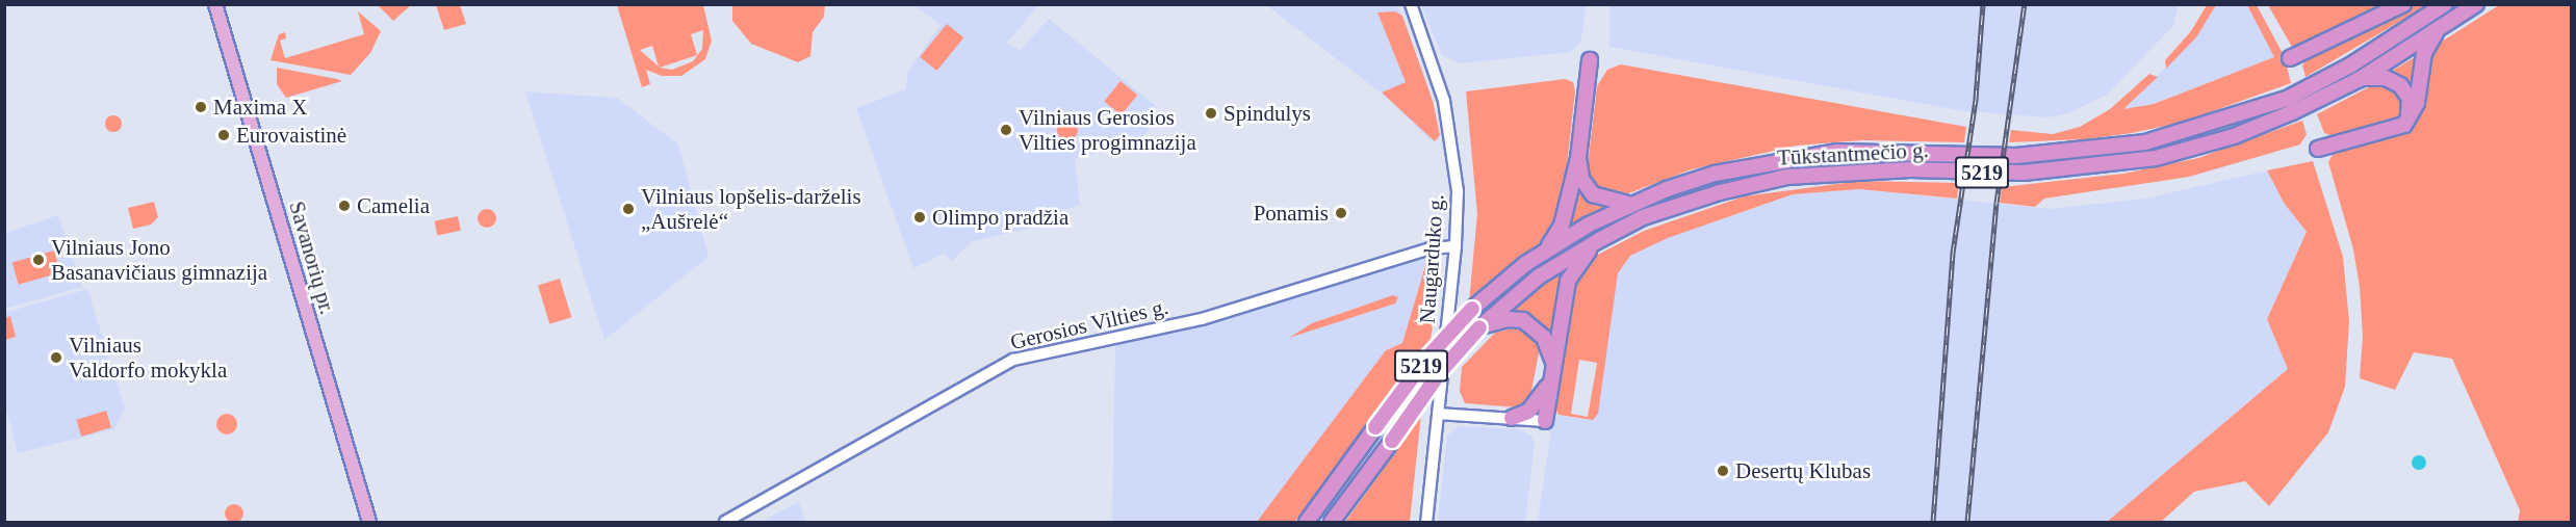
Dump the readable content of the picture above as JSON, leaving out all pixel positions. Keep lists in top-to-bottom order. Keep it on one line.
{"streets":{"highway":["Tūkstantmečio g.","5219"],"main road":["Savanorių pr.","Naugarduko g.","Gerosios Vilties g."]},"crossings":[["Naugarduko g.","Gerosios Vilties g."]],"places":["Maxima X","Spindulys","Vilniaus Gerosios Vilties progimnazija","Eurovaistinė","Camelia","Vilniaus lopšelis-darželis „Aušrelė“","Ponamis","Olimpo pradžia","Vilniaus Jono Basanavičiaus gimnazija","Vilniaus Valdorfo mokykla","Desertų Klubas"]}
